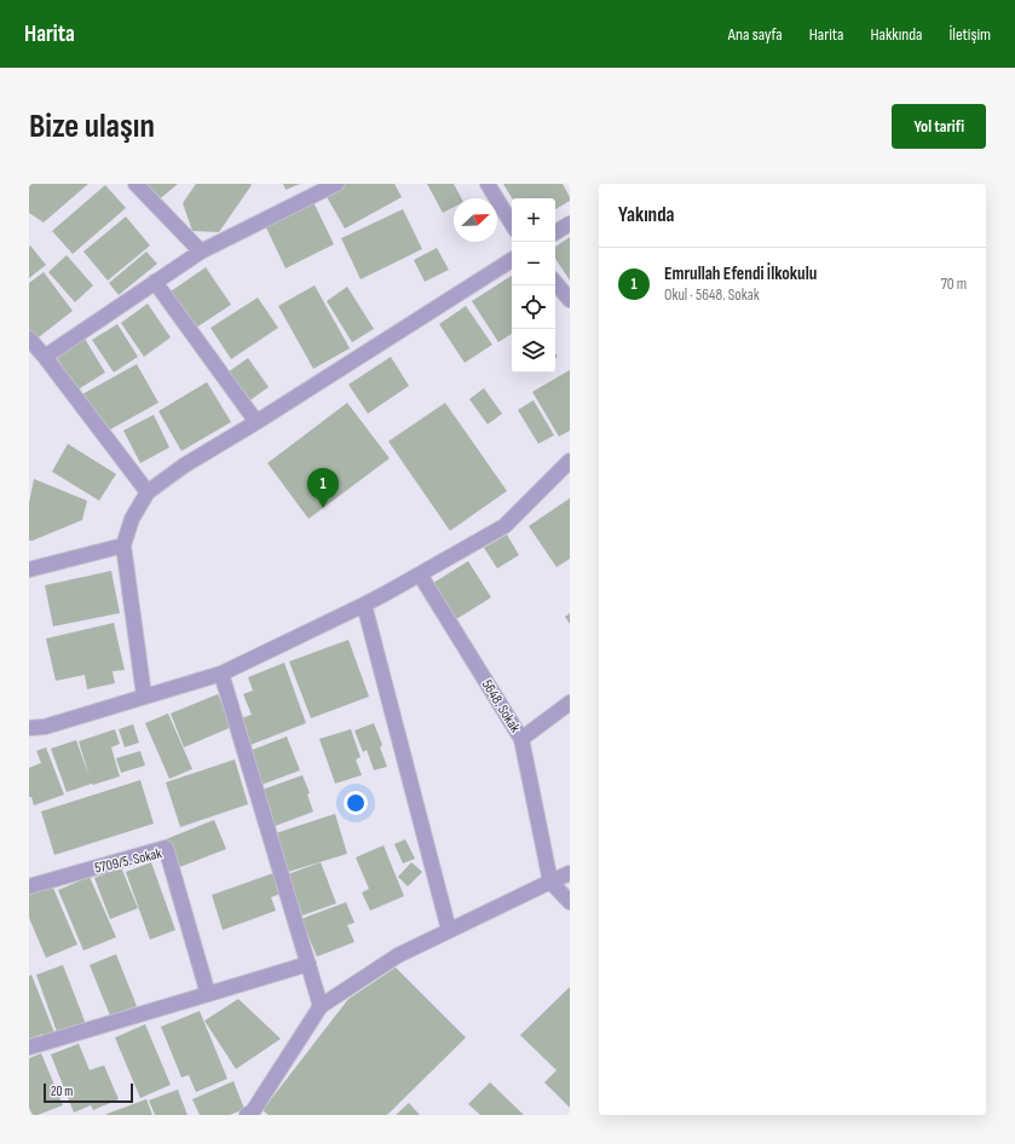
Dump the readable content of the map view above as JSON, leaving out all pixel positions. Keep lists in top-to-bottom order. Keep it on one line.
{"streets":{"street":["5648. Sokak","5709/5. Sokak"]},"scale_bar":"20 m","north":"top right","page":{"header":"Harita","nav":["Ana sayfa","Harita","Hakkında","İletişim"],"buttons":"Yol tarifi","title":"Bize ulaşın","heading":"Yakında","map_buttons":["+","−"],"list":[{"mark":"1","name":"Emrullah Efendi İlkokulu","note":"Okul · 5648. Sokak","value":"70 m"}],"pins":"1","scale":"20 m"}}
